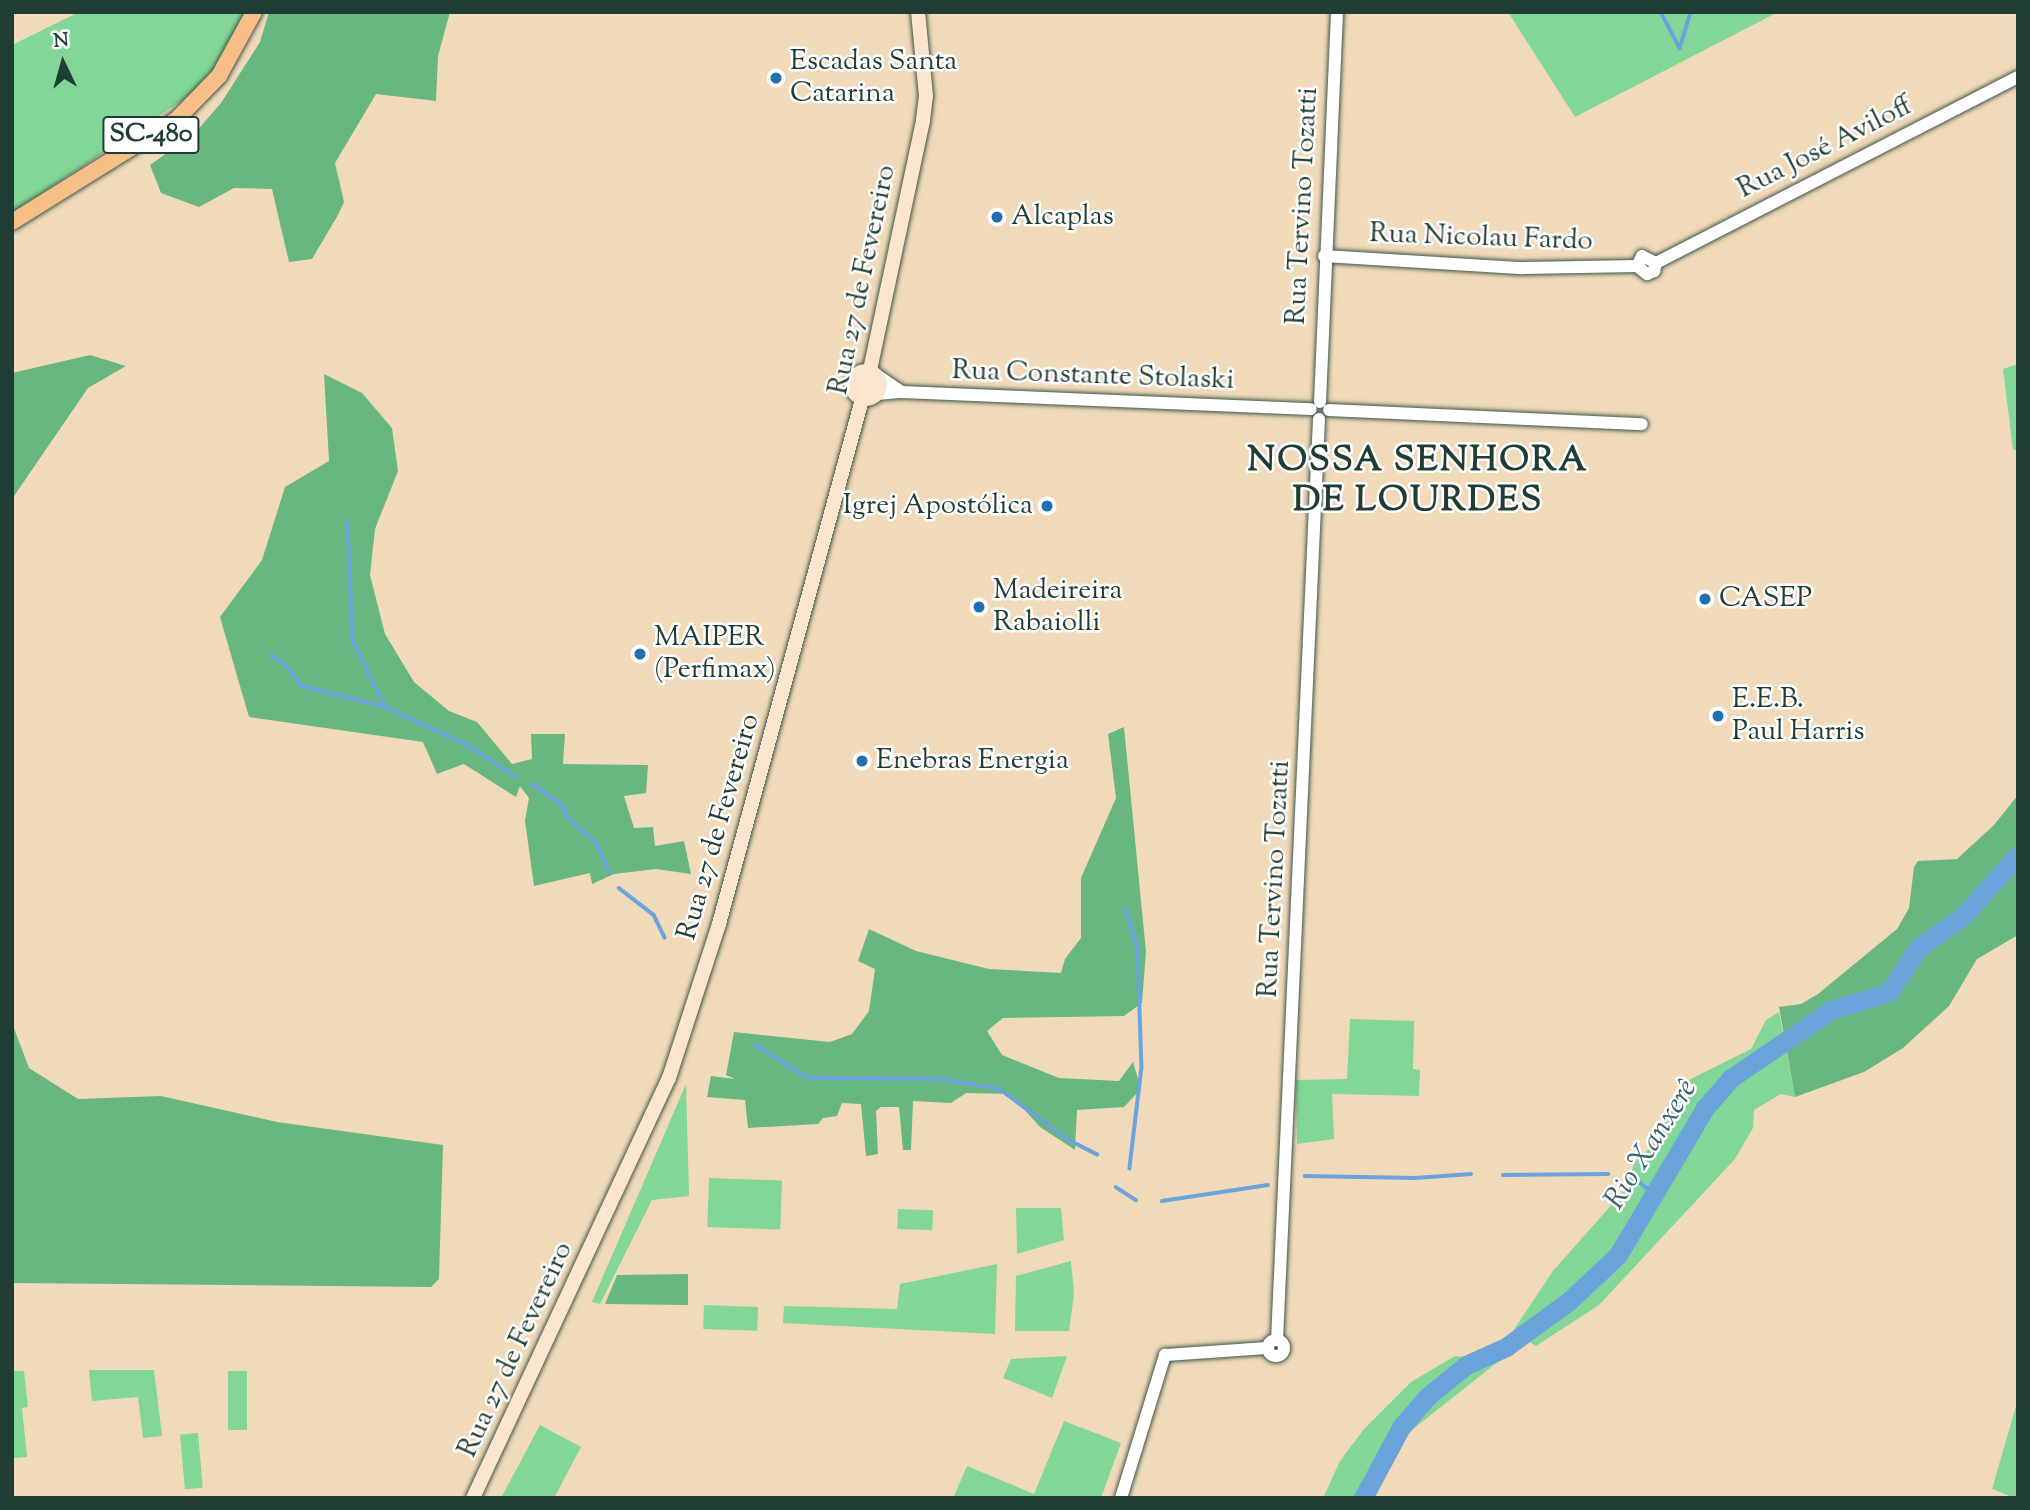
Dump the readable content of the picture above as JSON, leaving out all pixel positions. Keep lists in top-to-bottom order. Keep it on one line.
{"streets":{"main road":["SC-480","Rua 27 de Fevereiro"],"street":["Rua José Aviloff","Rua Tervino Tozatti","Rua Nicolau Fardo","Rua Constante Stolaski"]},"crossings":[["Rua José Aviloff","Rua Nicolau Fardo"],["Rua Tervino Tozatti","Rua Nicolau Fardo"],["Rua Tervino Tozatti","Rua Constante Stolaski"],["Rua 27 de Fevereiro","Rua Constante Stolaski"]],"districts":["NOSSA SENHORA DE LOURDES"],"water":["Rio Xanxerê"],"places":["Escadas Santa Catarina","Alcaplas","Igrej Apostólica","CASEP","Madeireira Rabaiolli","MAIPER (Perfimax)","E.E.B. Paul Harris","Enebras Energia"],"north":"top"}
